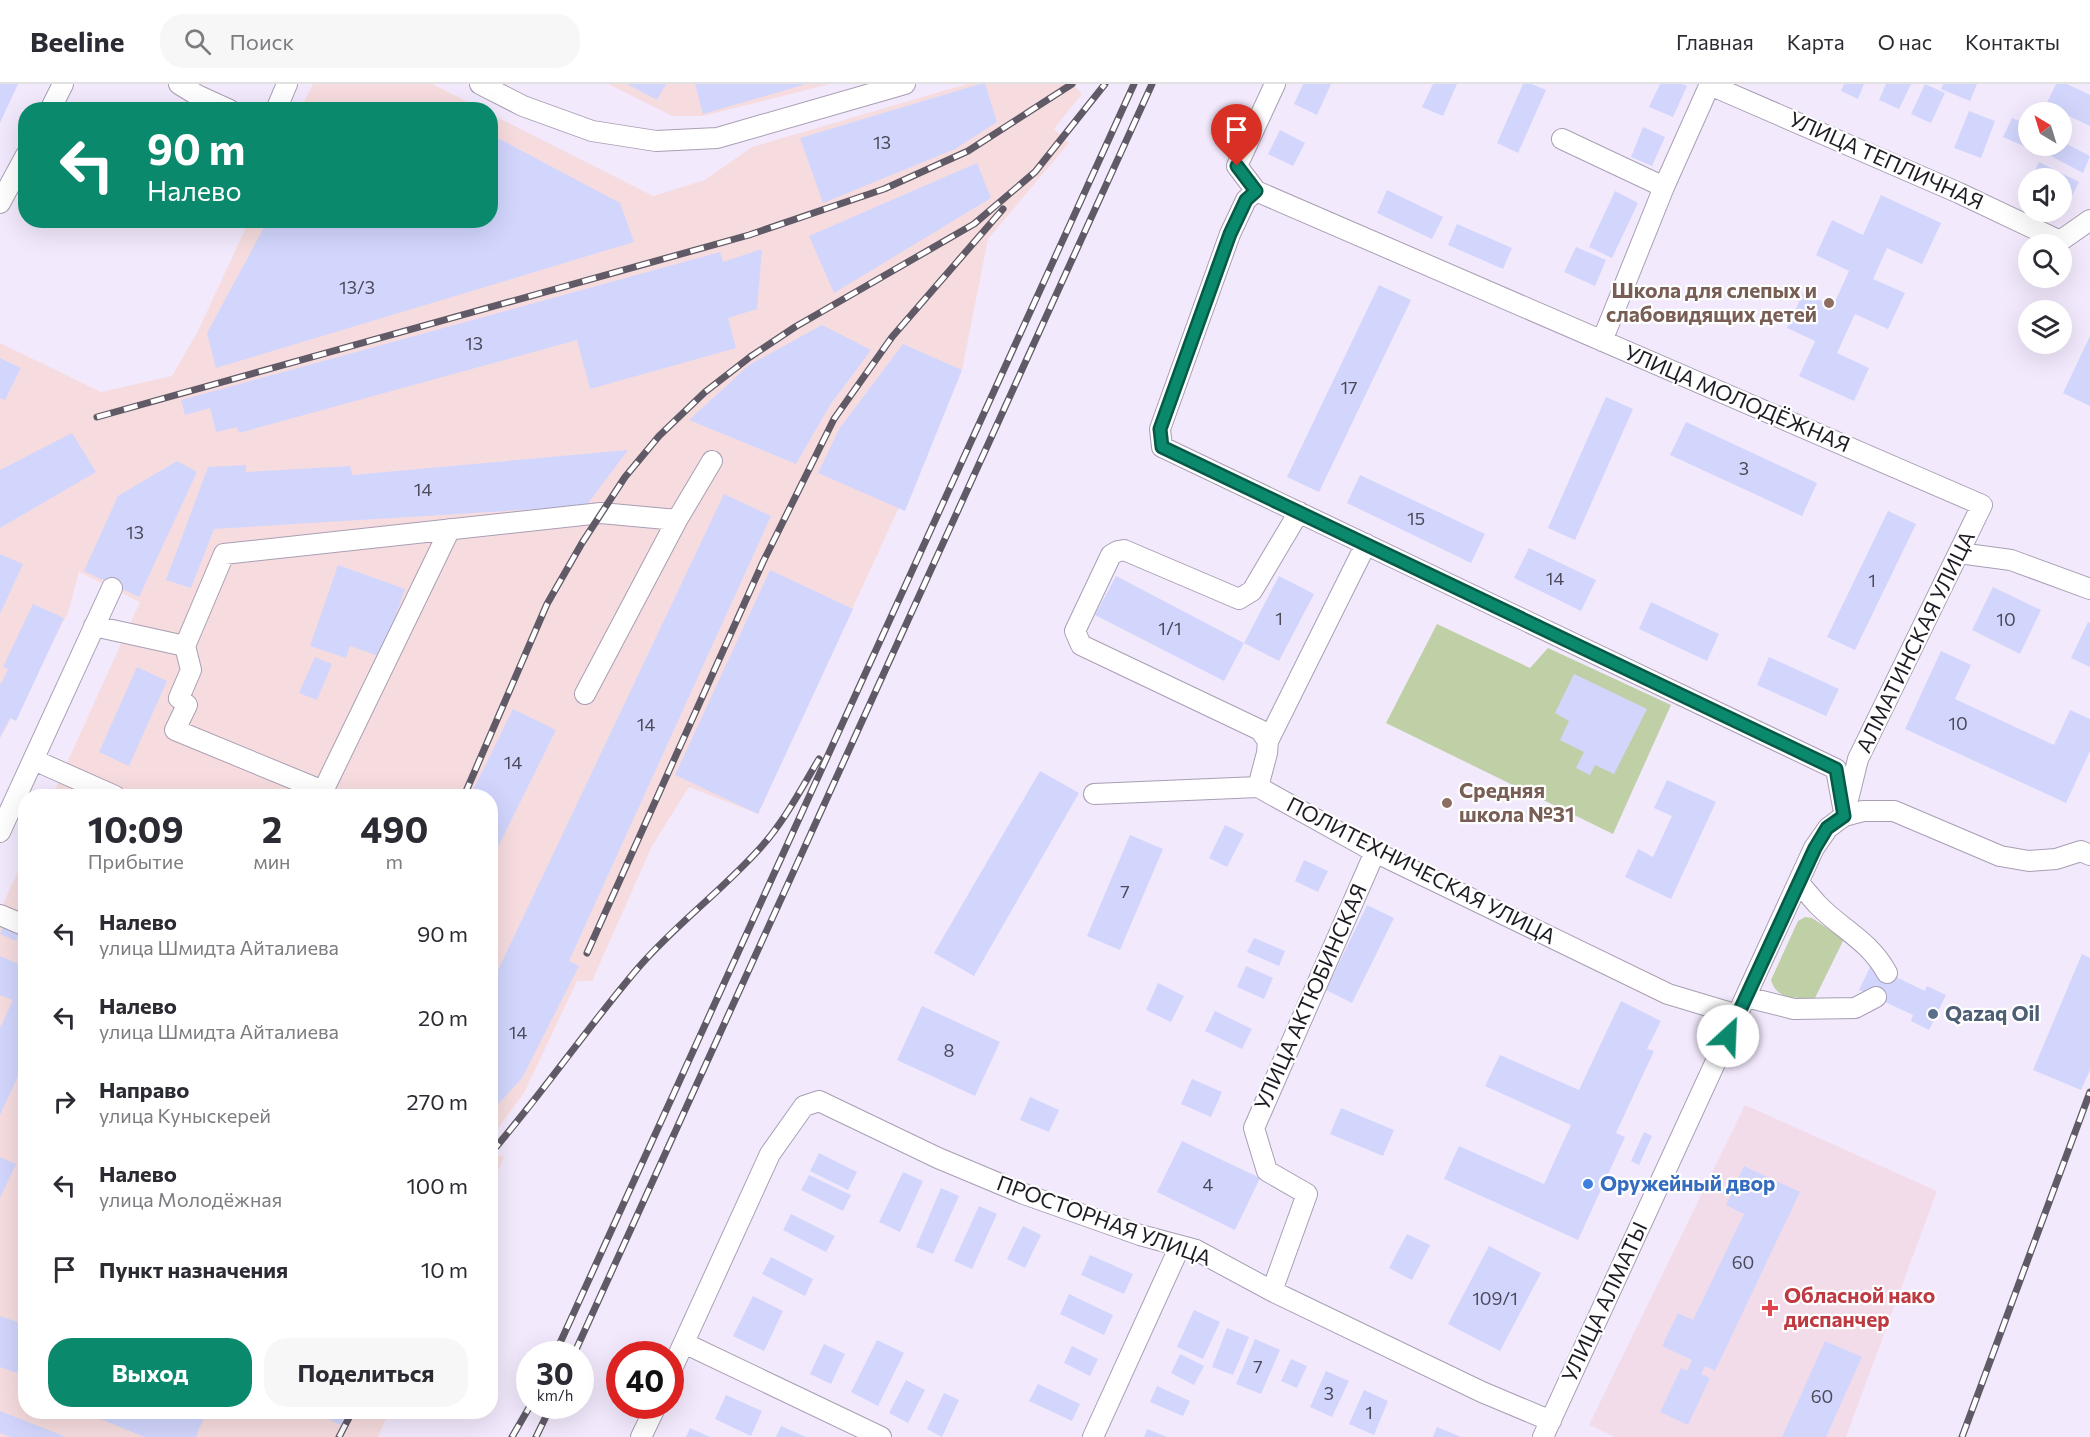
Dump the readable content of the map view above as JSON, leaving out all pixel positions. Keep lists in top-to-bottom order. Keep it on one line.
{"streets":{"street":["УЛИЦА ТЕПЛИЧНАЯ","УЛИЦА МОЛОДЁЖНАЯ","АЛМАТИНСКАЯ УЛИЦА","ПОЛИТЕХНИЧЕСКАЯ УЛИЦА","УЛИЦА АКТЮБИНСКАЯ","ПРОСТОРНАЯ УЛИЦА","УЛИЦА АЛМАТЫ"]},"crossings":[["УЛИЦА МОЛОДЁЖНАЯ","АЛМАТИНСКАЯ УЛИЦА"],["АЛМАТИНСКАЯ УЛИЦА","УЛИЦА АЛМАТЫ"],["ПОЛИТЕХНИЧЕСКАЯ УЛИЦА","УЛИЦА АКТЮБИНСКАЯ"],["ПОЛИТЕХНИЧЕСКАЯ УЛИЦА","УЛИЦА АЛМАТЫ"],["УЛИЦА АКТЮБИНСКАЯ","ПРОСТОРНАЯ УЛИЦА"],["ПРОСТОРНАЯ УЛИЦА","УЛИЦА АЛМАТЫ"]],"places":{"other":["Школа для слепых и слабовидящих детей","Средняя школа №31","Qazaq Oil","Оружейный двор"],"health":["Обласной нако диспанчер"]},"house_numbers":["13","13/3","13","17","3","14","15","13","14","1","1","10","1/1","10","14","14","7","14","8","4","60","109/1","7","3","60","1"],"north":"top left","page":{"header":"Beeline","search":"Поиск","nav":["Главная","Карта","О нас","Контакты"],"turn":["90 m","Налево"],"eta":["10:09","Прибытие","2","мин","490","m"],"list":[{"name":"Налево","note":"улица Шмидта Айталиева","value":"90 m"},{"name":"Налево","note":"улица Шмидта Айталиева","value":"20 m"},{"name":"Направо","note":"улица Куныскерей","value":"270 m"},{"name":"Налево","note":"улица Молодёжная","value":"100 m"},{"name":"Пункт назначения","value":"10 m"}],"buttons":["Выход","Поделиться"],"speed":"30 km/h","limit":"40"}}
